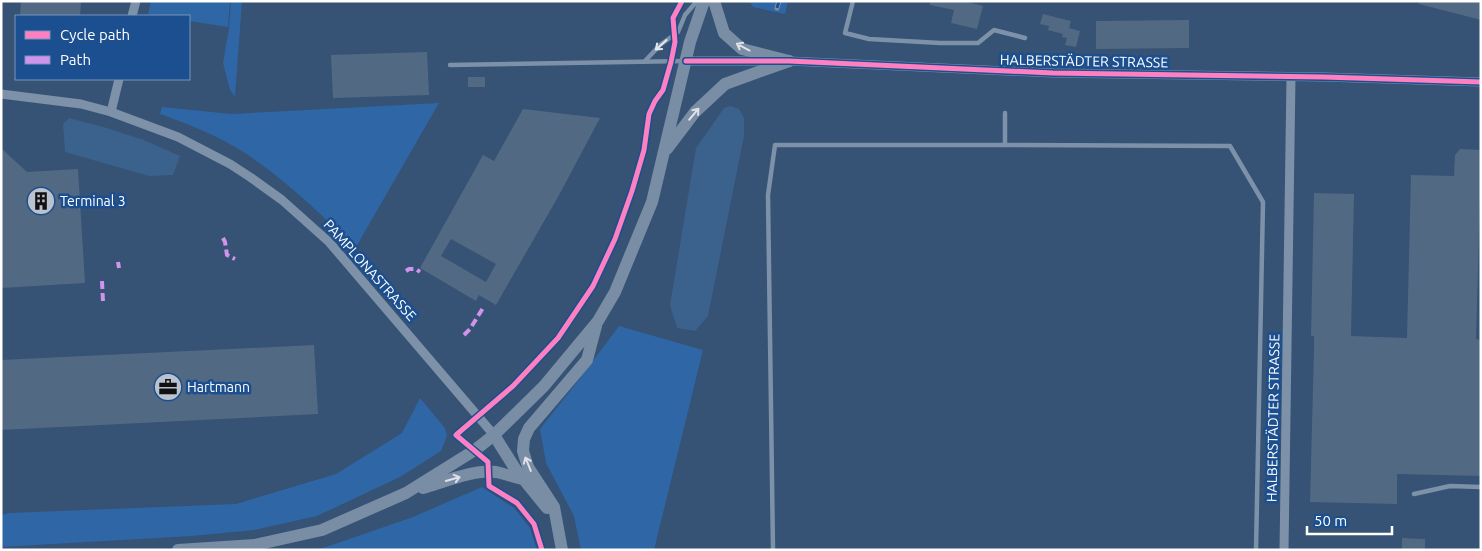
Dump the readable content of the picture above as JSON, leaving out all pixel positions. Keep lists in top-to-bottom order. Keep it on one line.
{"streets":{"street":["HALBERSTÄDTER STRASSE","PAMPLONASTRASSE"]},"places":{"building":["Terminal 3"],"office":["Hartmann"]},"legend":["Cycle path","Path"],"scale_bar":"50 m"}
